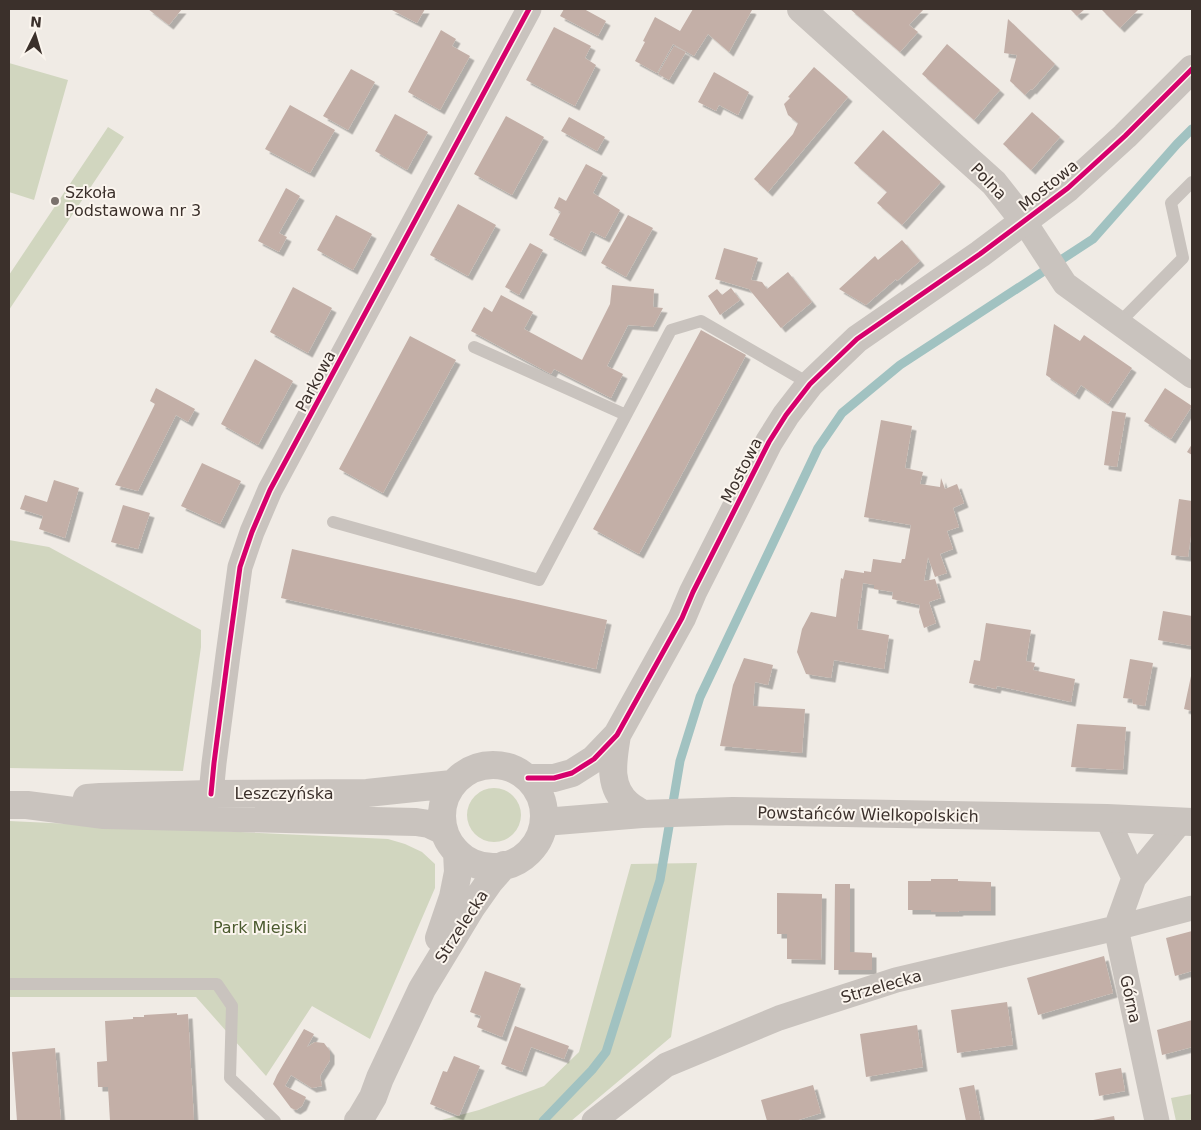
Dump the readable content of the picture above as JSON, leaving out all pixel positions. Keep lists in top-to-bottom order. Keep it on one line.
{"streets":{"street":["Polna","Mostowa","Parkowa","Leszczyńska","Powstańców Wielkopolskich","Strzelecka","Górna"]},"crossings":[["Polna","Mostowa"],["Mostowa","Leszczyńska"],["Mostowa","Powstańców Wielkopolskich"],["Mostowa","Strzelecka"],["Parkowa","Leszczyńska"],["Leszczyńska","Powstańców Wielkopolskich"],["Leszczyńska","Strzelecka"],["Powstańców Wielkopolskich","Strzelecka"],["Strzelecka","Górna"]],"parks":["Park Miejski"],"places":["Szkoła Podstawowa nr 3"],"north":"top"}
